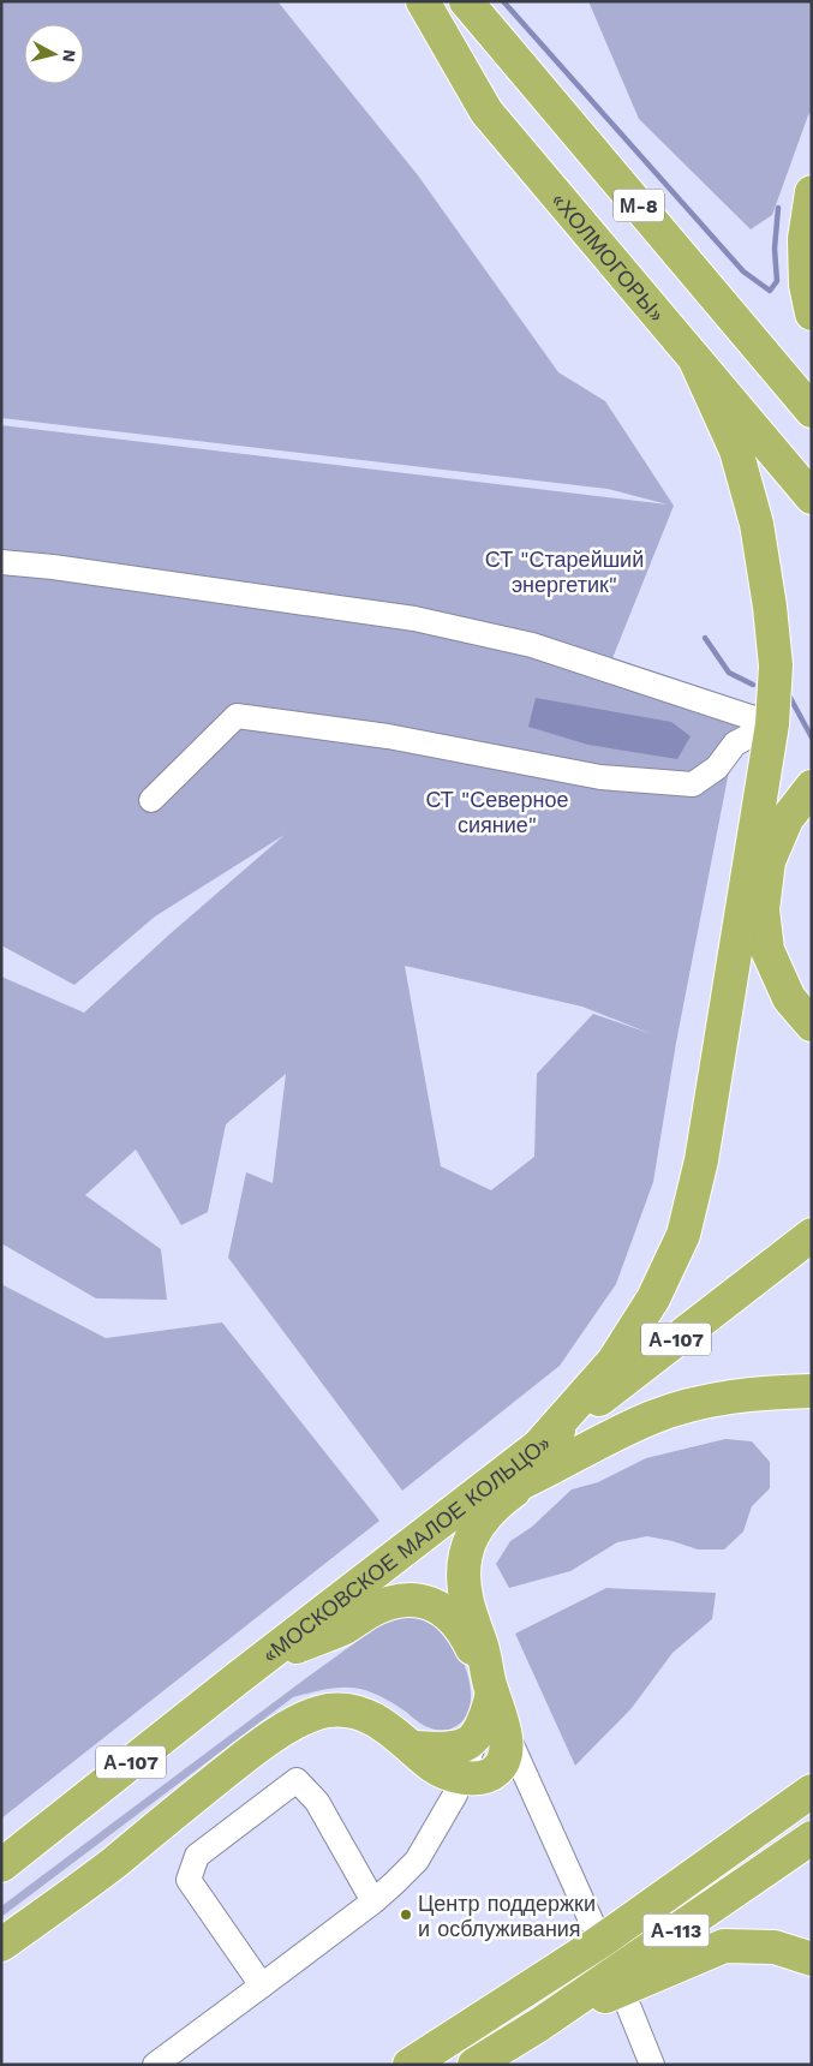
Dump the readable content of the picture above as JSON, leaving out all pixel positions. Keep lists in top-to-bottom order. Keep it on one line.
{"streets":{"highway":["М-8","«ХОЛМОГОРЫ»","А-107","«МОСКОВСКОЕ МАЛОЕ КОЛЬЦО»","А-113"]},"parks":["СТ \"Старейший энергетик\"","СТ \"Северное сияние\""],"places":["Центр поддержки и осблуживания"],"north":"right"}
